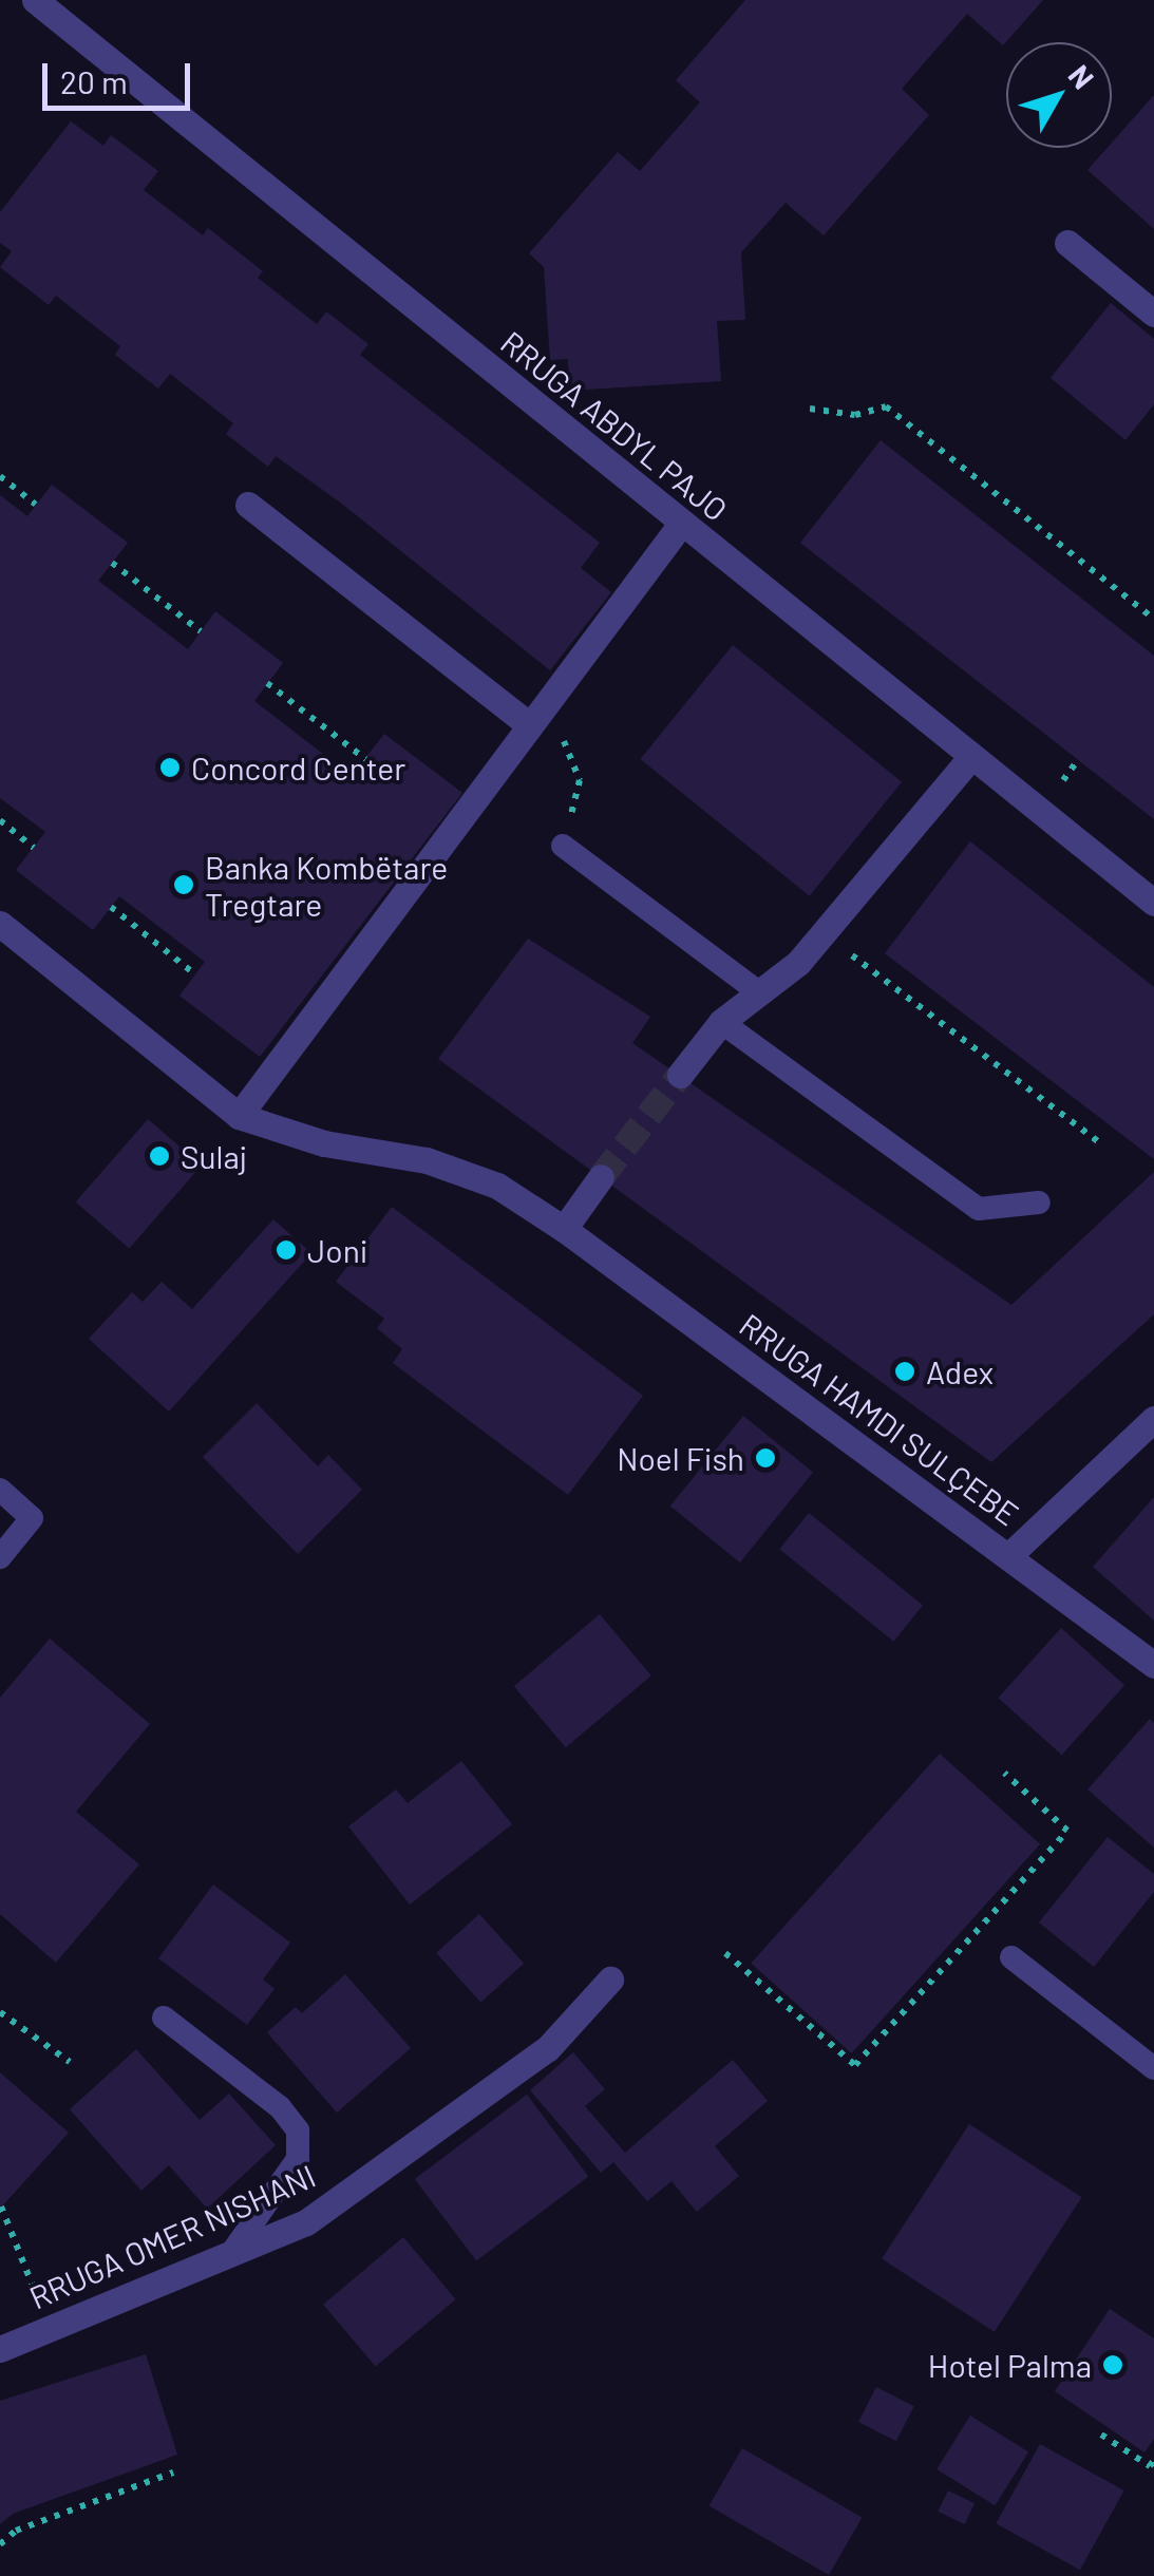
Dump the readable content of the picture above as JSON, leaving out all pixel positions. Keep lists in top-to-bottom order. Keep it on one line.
{"streets":{"street":["RRUGA ABDYL PAJO","RRUGA HAMDI SULÇEBE","RRUGA OMER NISHANI"]},"places":["Concord Center","Banka Kombëtare Tregtare","Sulaj","Joni","Adex","Noel Fish","Hotel Palma"],"scale_bar":"20 m","north":"top right"}
